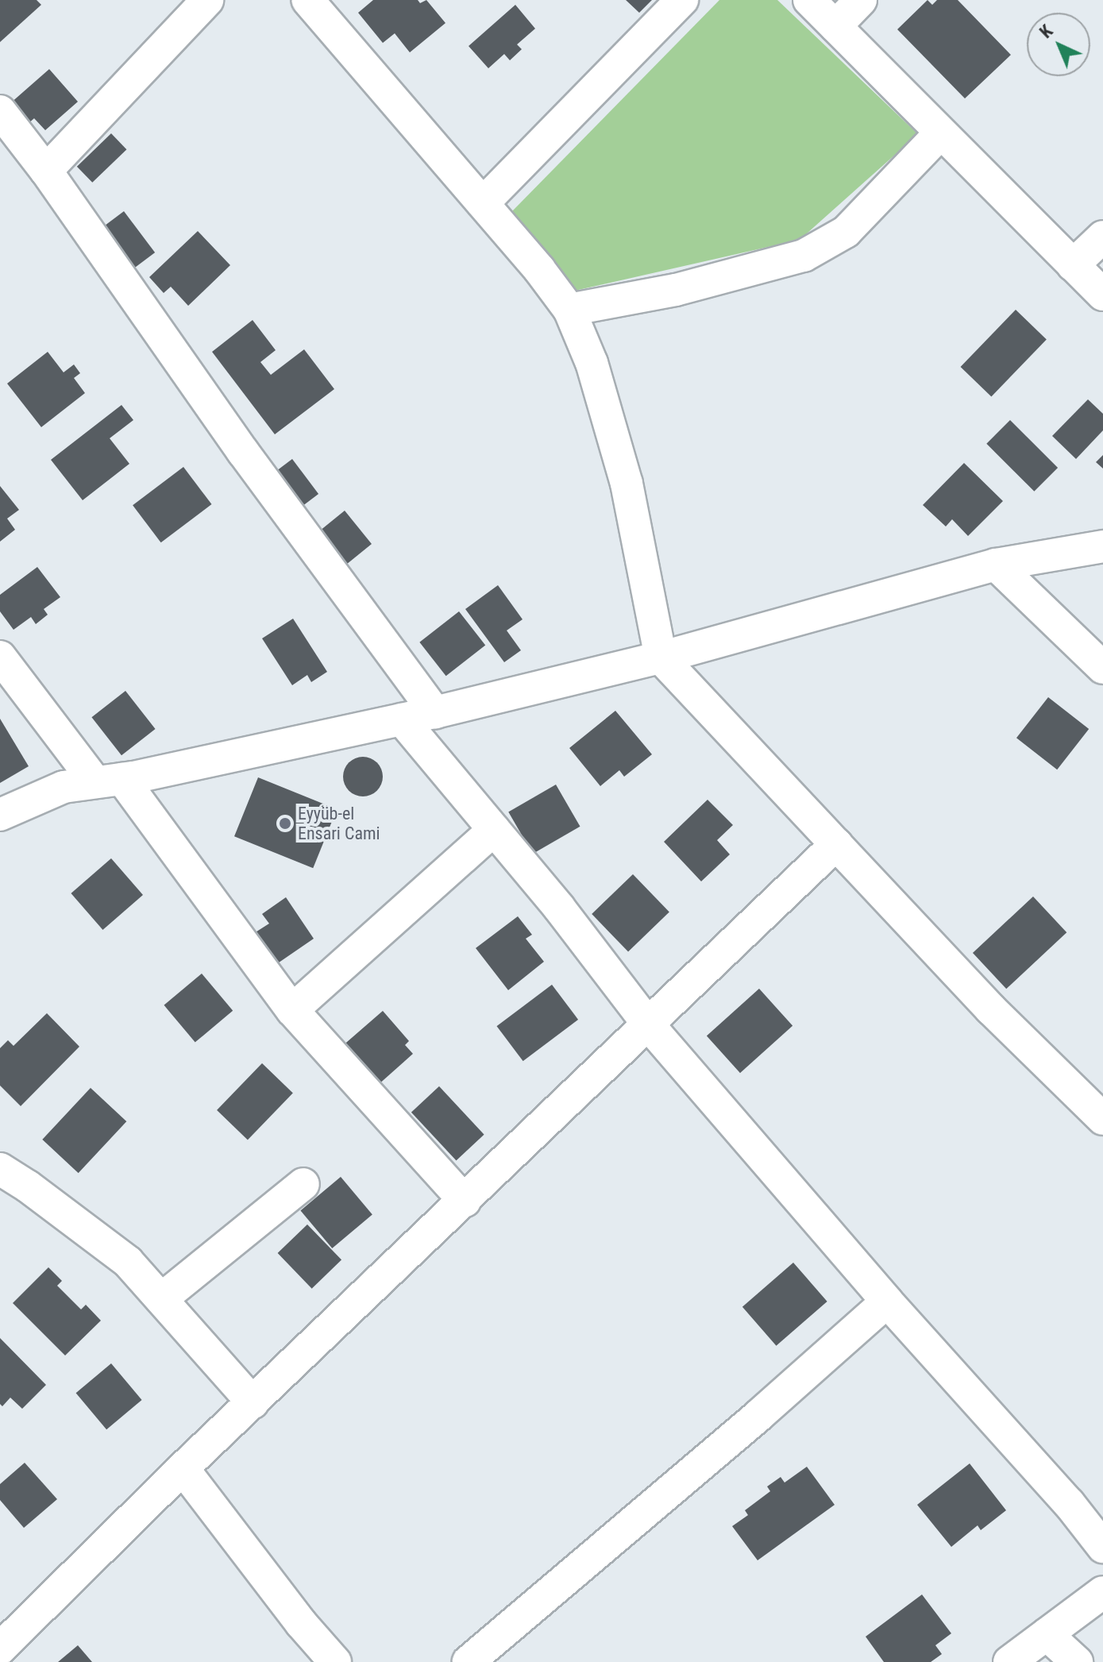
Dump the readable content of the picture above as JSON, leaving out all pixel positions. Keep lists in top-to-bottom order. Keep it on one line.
{"places":["Eyyüb-el Ensari Cami"],"north":"top left"}
